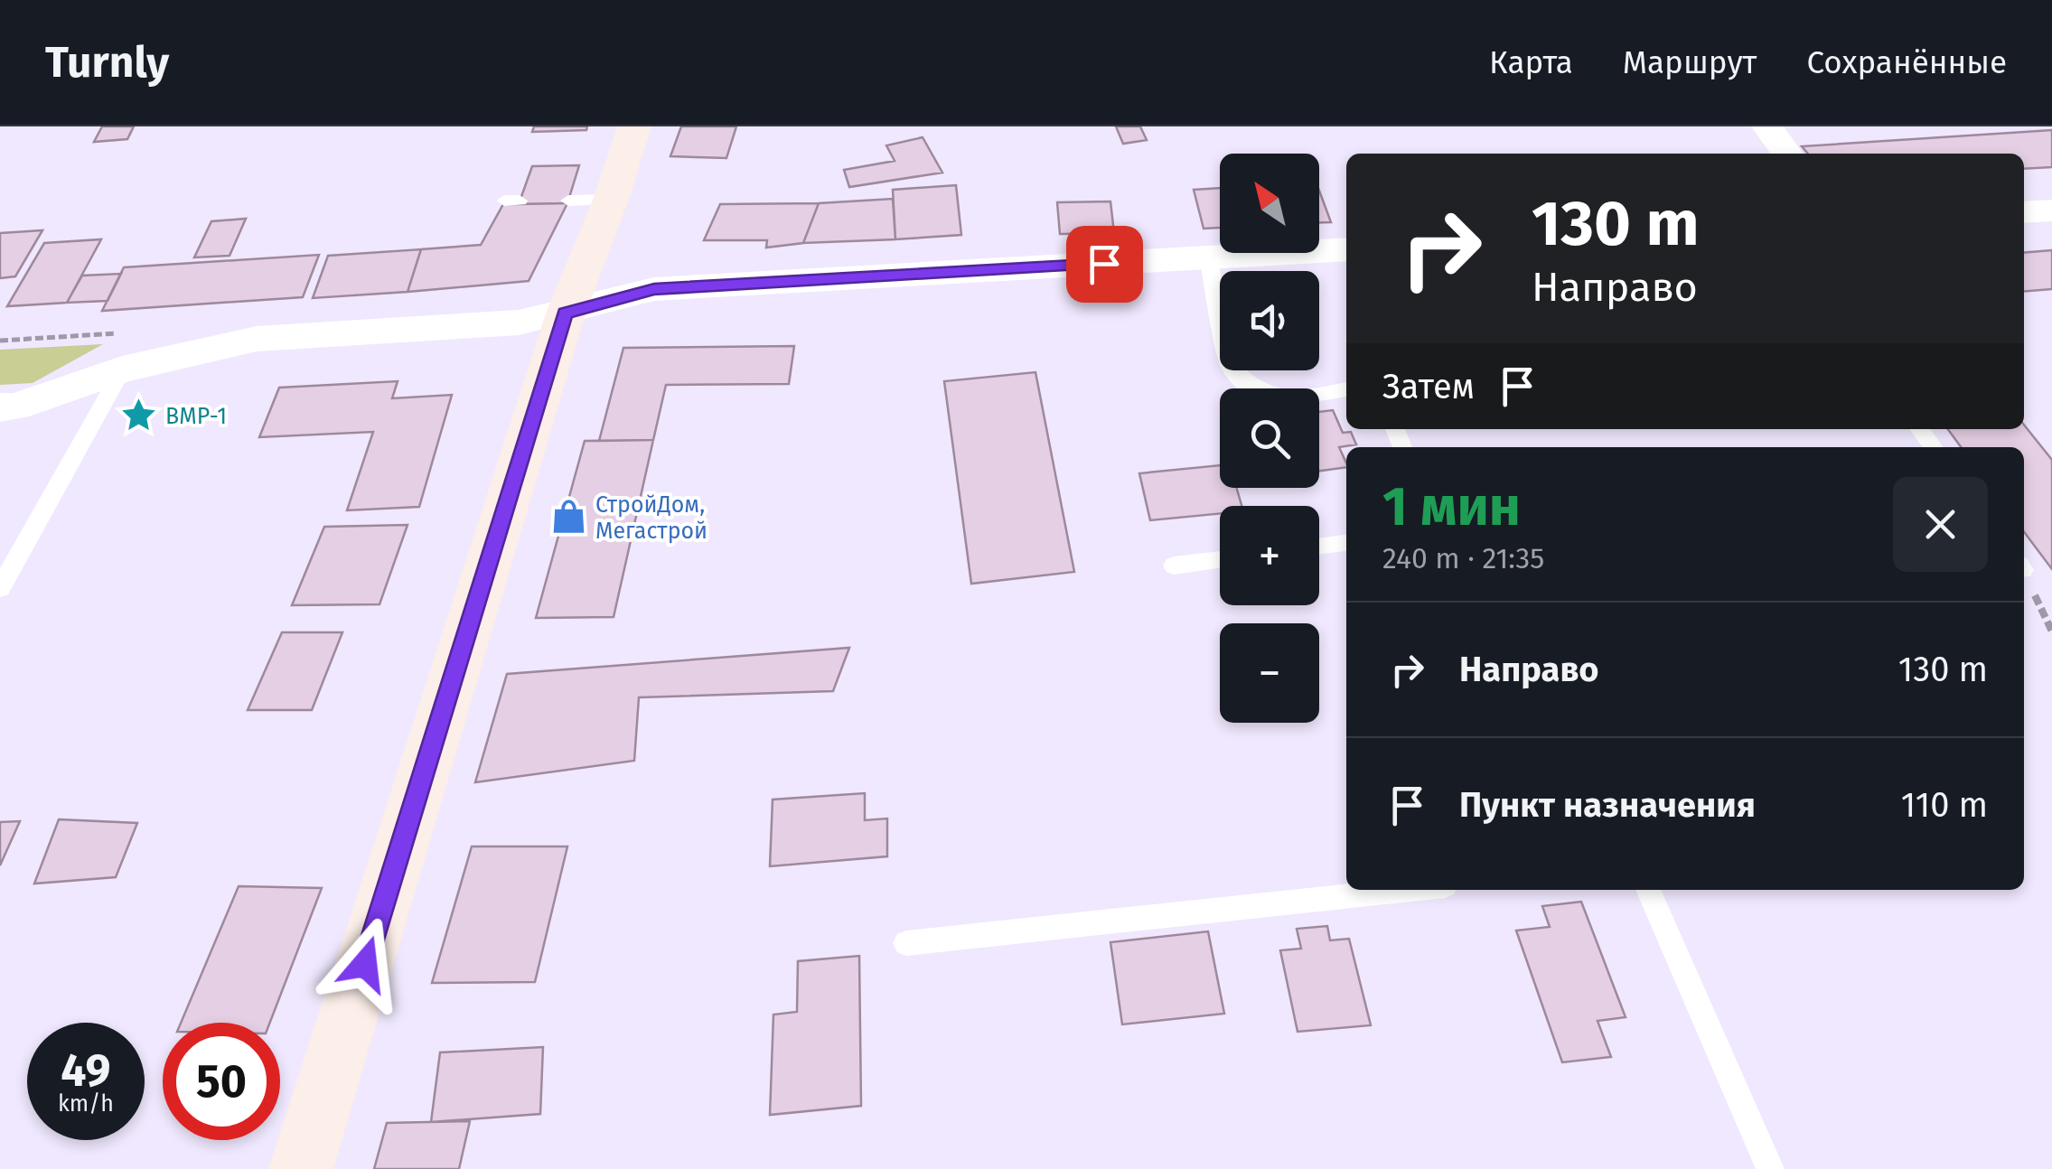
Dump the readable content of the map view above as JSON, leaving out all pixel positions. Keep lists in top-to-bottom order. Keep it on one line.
{"places":{"place":["BMP-1"],"shop":["СтройДом, Мегастрой"]},"north":"top left","page":{"header":"Turnly","nav":["Карта","Маршрут","Сохранённые"],"map_buttons":["+","−"],"turn":["130 m","Направо"],"then":"Затем","heading":["1 мин","240 m · 21:35"],"list":[{"name":"Направо","value":"130 m"},{"name":"Пункт назначения","value":"110 m"}],"speed":"49 km/h","limit":"50"}}
